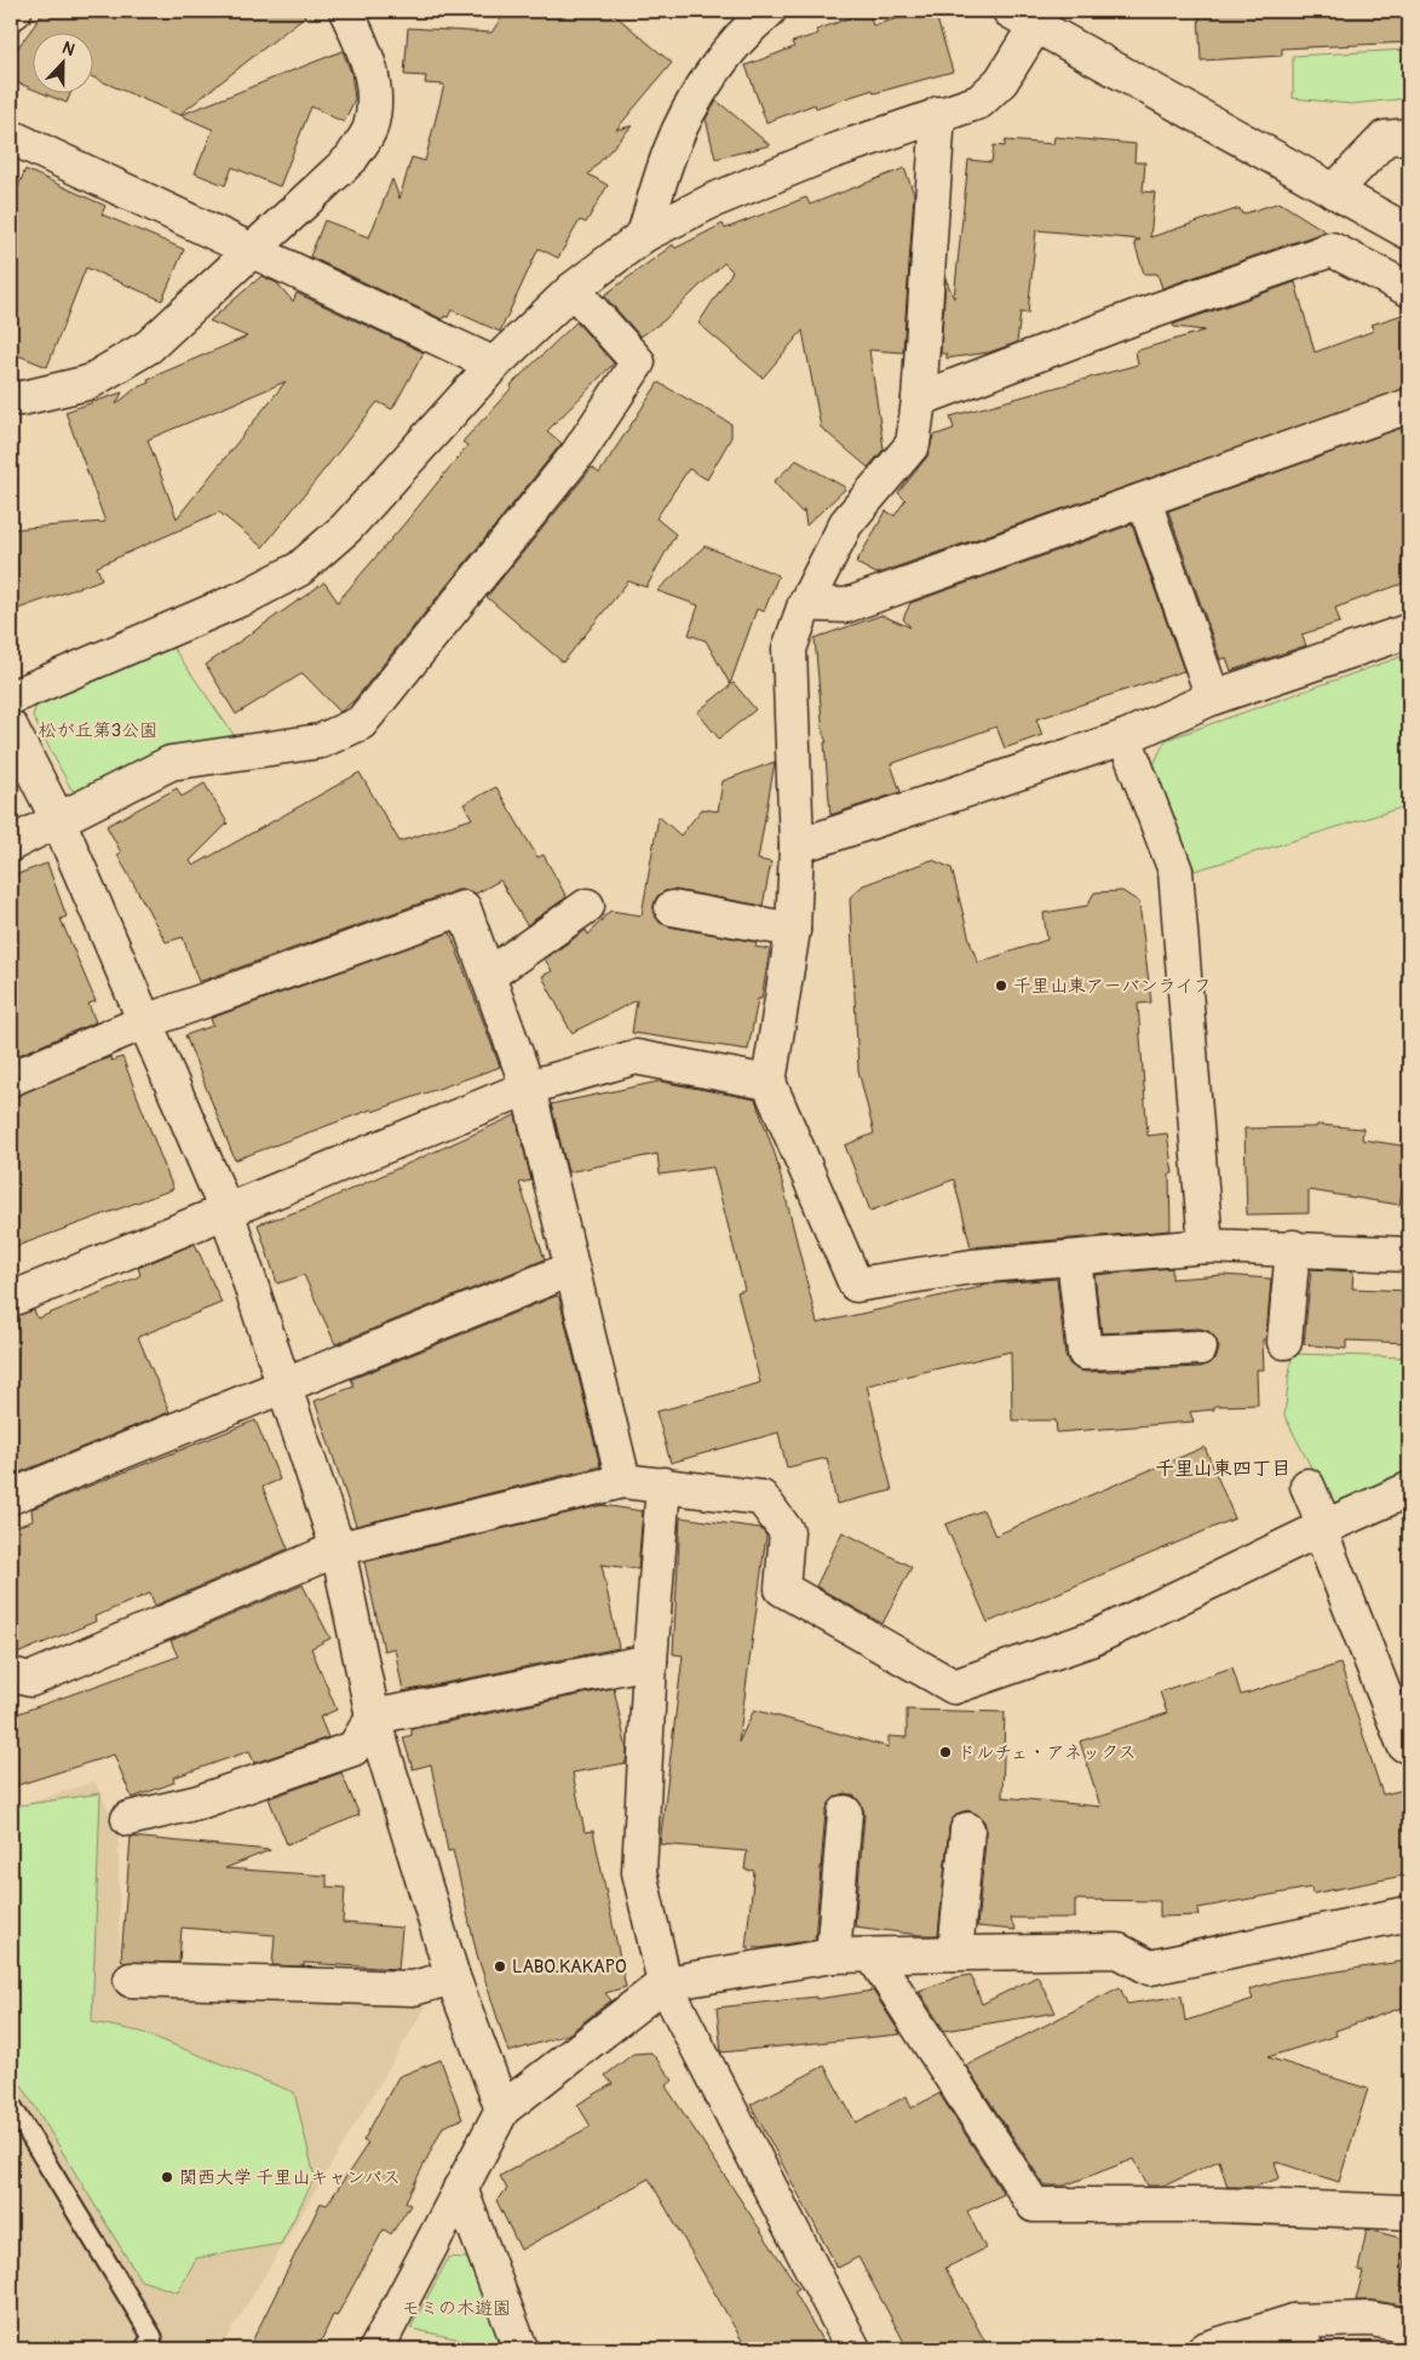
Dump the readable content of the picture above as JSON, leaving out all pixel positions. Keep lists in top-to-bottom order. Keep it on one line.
{"districts":["千里山東四丁目"],"parks":["松が丘第3公園","モミの木遊園"],"places":["千里山東アーバンライフ","ドルチェ・アネックス","LABO.KAKAPO","関西大学 千里山キャンパス"],"north":"top"}
